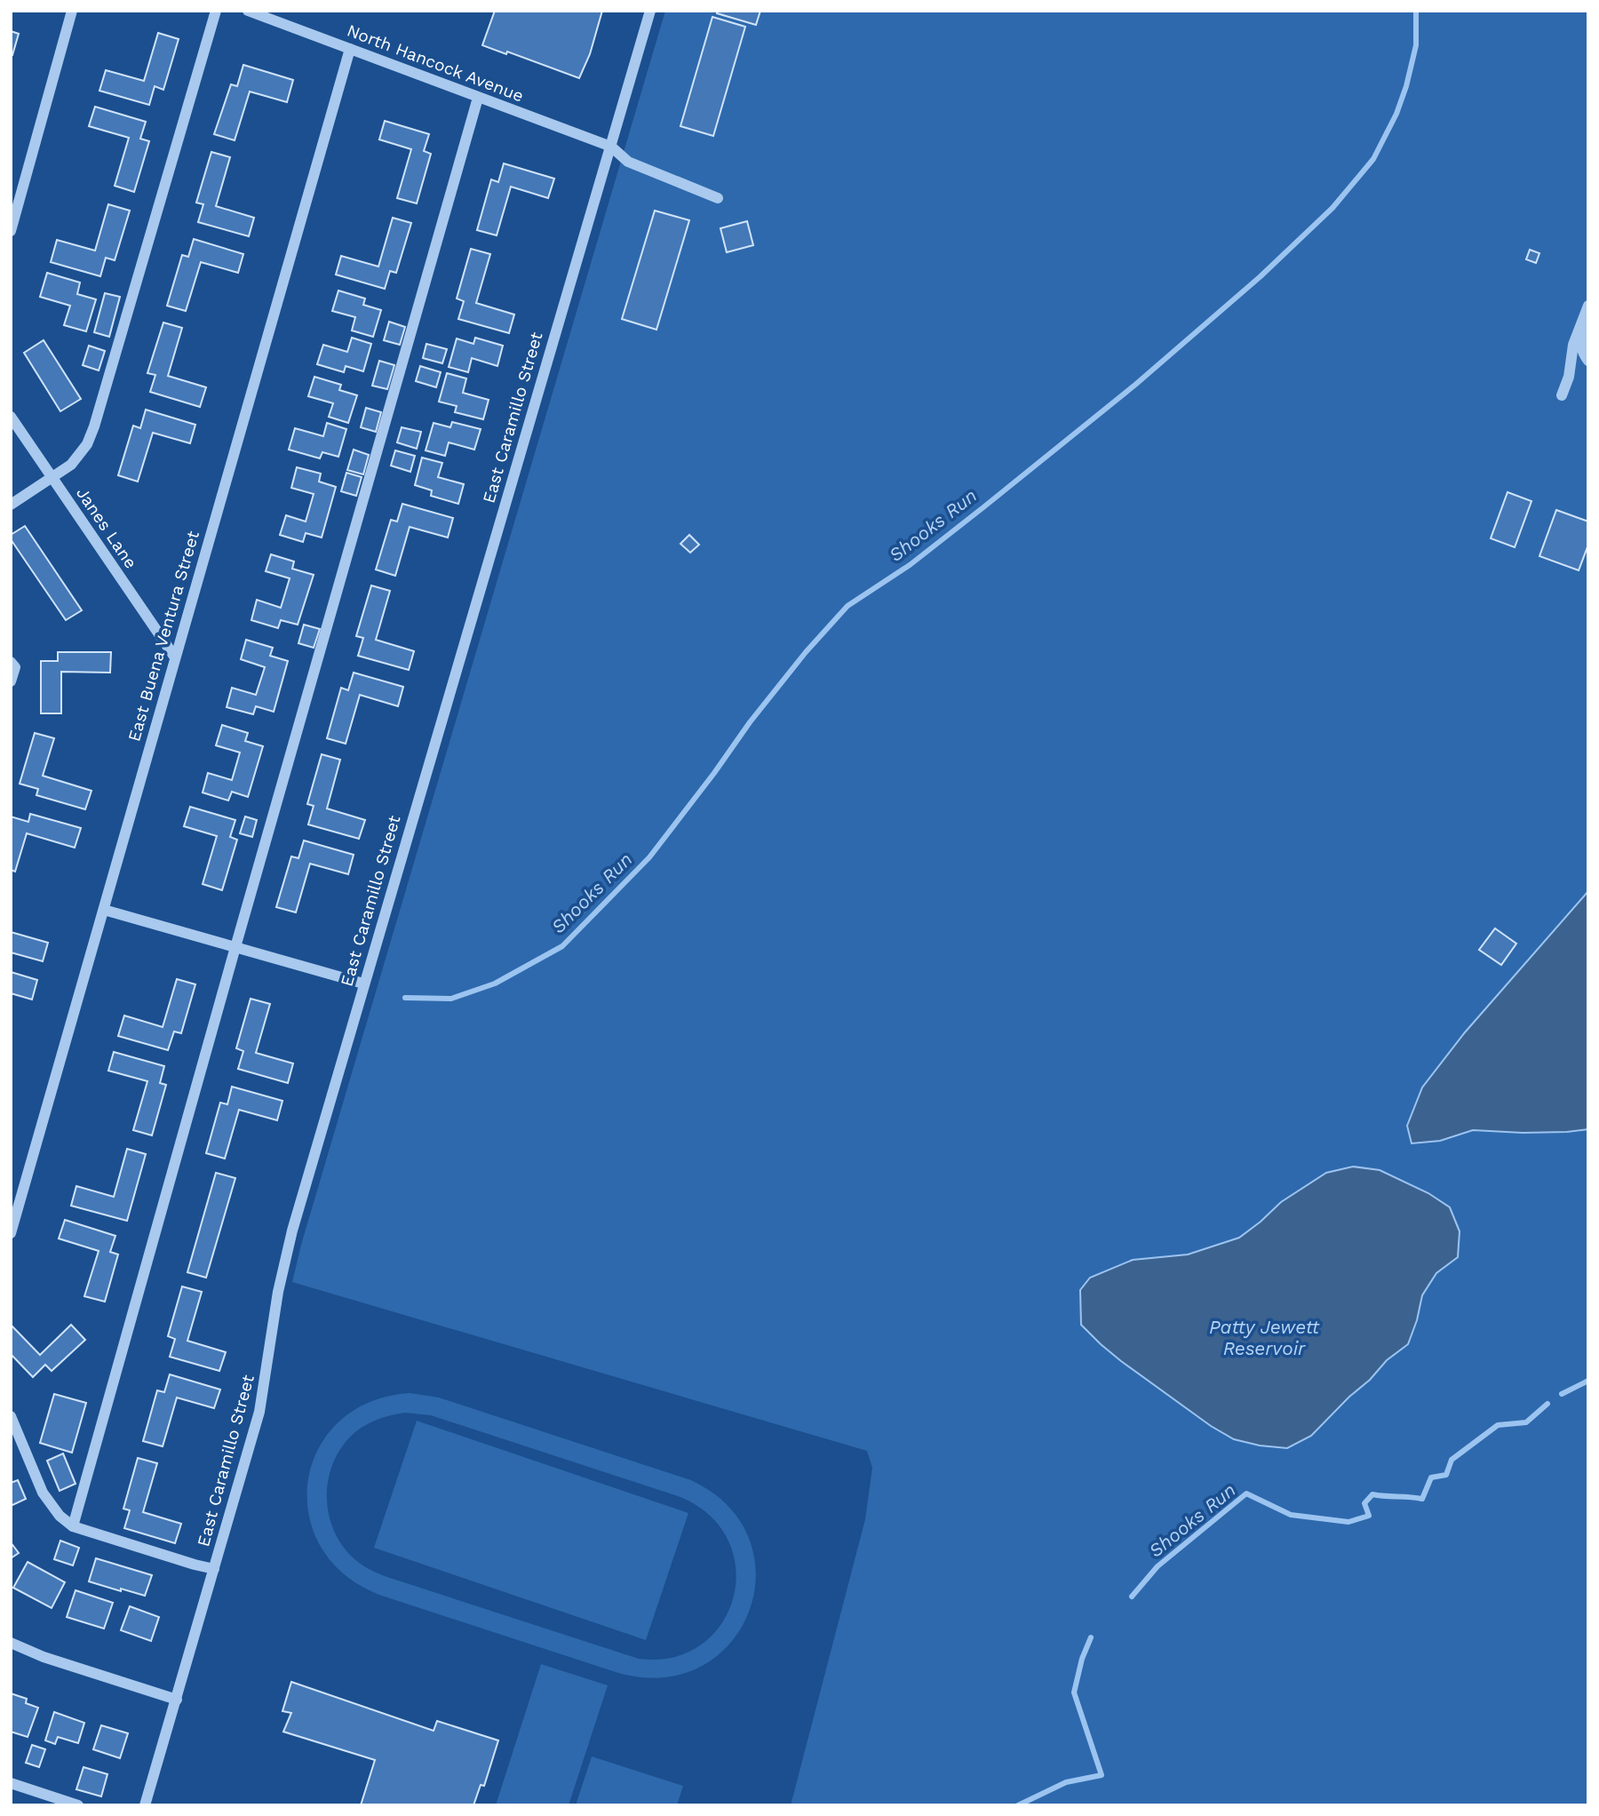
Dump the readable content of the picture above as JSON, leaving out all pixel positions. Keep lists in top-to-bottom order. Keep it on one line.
{"streets":{"street":["North Hancock Avenue","East Caramillo Street","Janes Lane","East Buena Ventura Street"]},"crossings":[["North Hancock Avenue","East Caramillo Street"],["North Hancock Avenue","East Buena Ventura Street"],["Janes Lane","East Buena Ventura Street"]],"water":["Shooks Run","Patty Jewett Reservoir"]}
